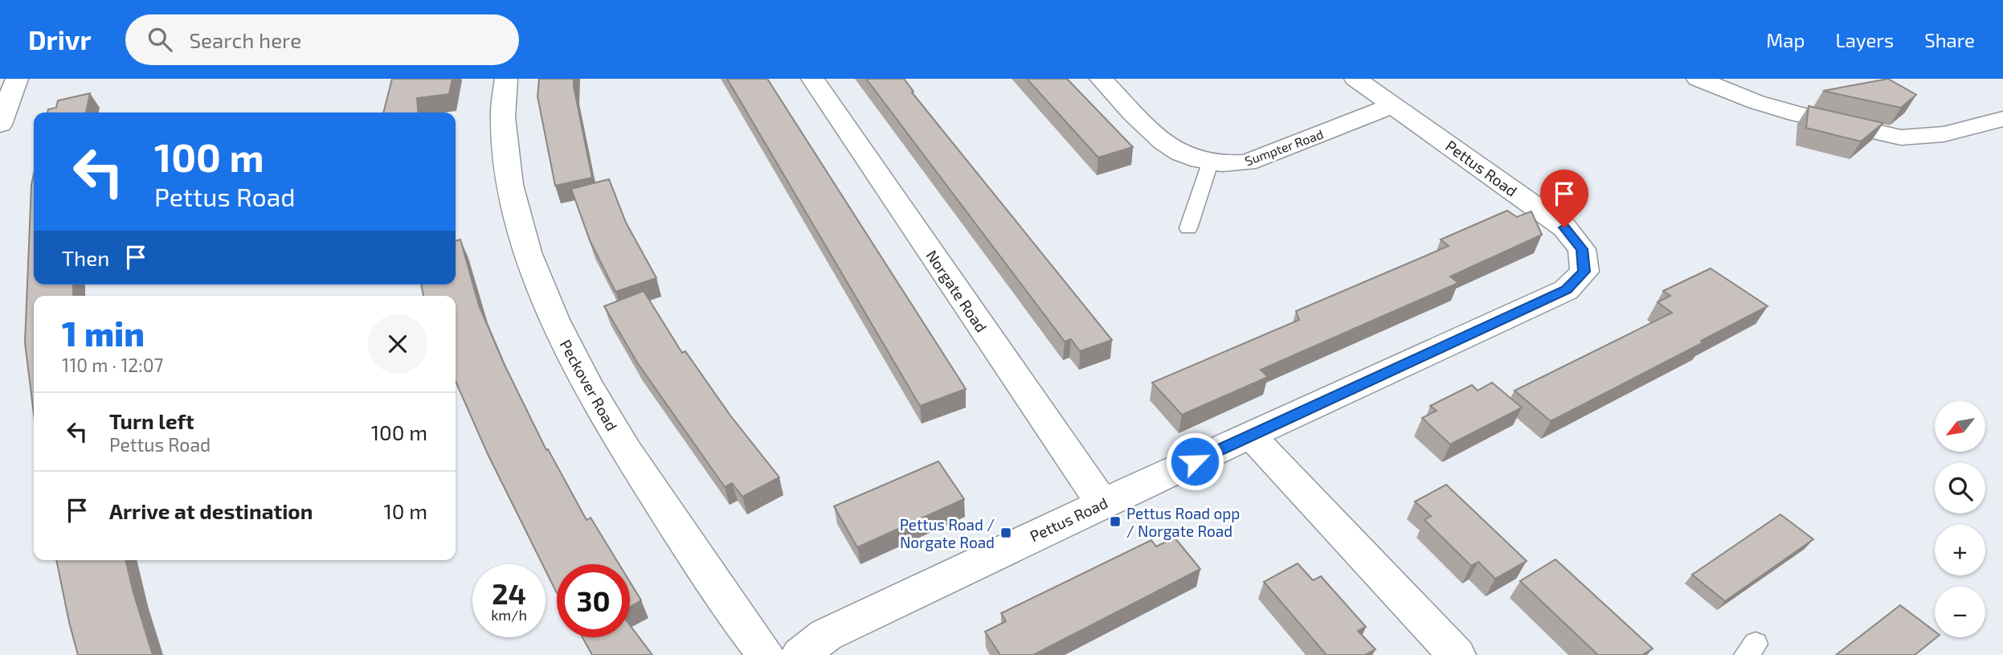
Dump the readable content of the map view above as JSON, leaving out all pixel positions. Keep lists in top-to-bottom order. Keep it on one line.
{"streets":{"street":["Sumpter Road","Pettus Road","Norgate Road","Peckover Road"]},"crossings":[["Sumpter Road","Pettus Road"],["Pettus Road","Norgate Road"]],"places":{"transit":["Pettus Road opp / Norgate Road","Pettus Road / Norgate Road"]},"north":"bottom left","page":{"header":"Drivr","search":"Search here","nav":["Map","Layers","Share"],"turn":["100 m","Pettus Road"],"then":"Then","heading":["1 min","110 m · 12:07"],"list":[{"name":"Turn left","note":"Pettus Road","value":"100 m"},{"name":"Arrive at destination","value":"10 m"}],"map_buttons":["+","−"],"speed":"24 km/h","limit":"30"}}
